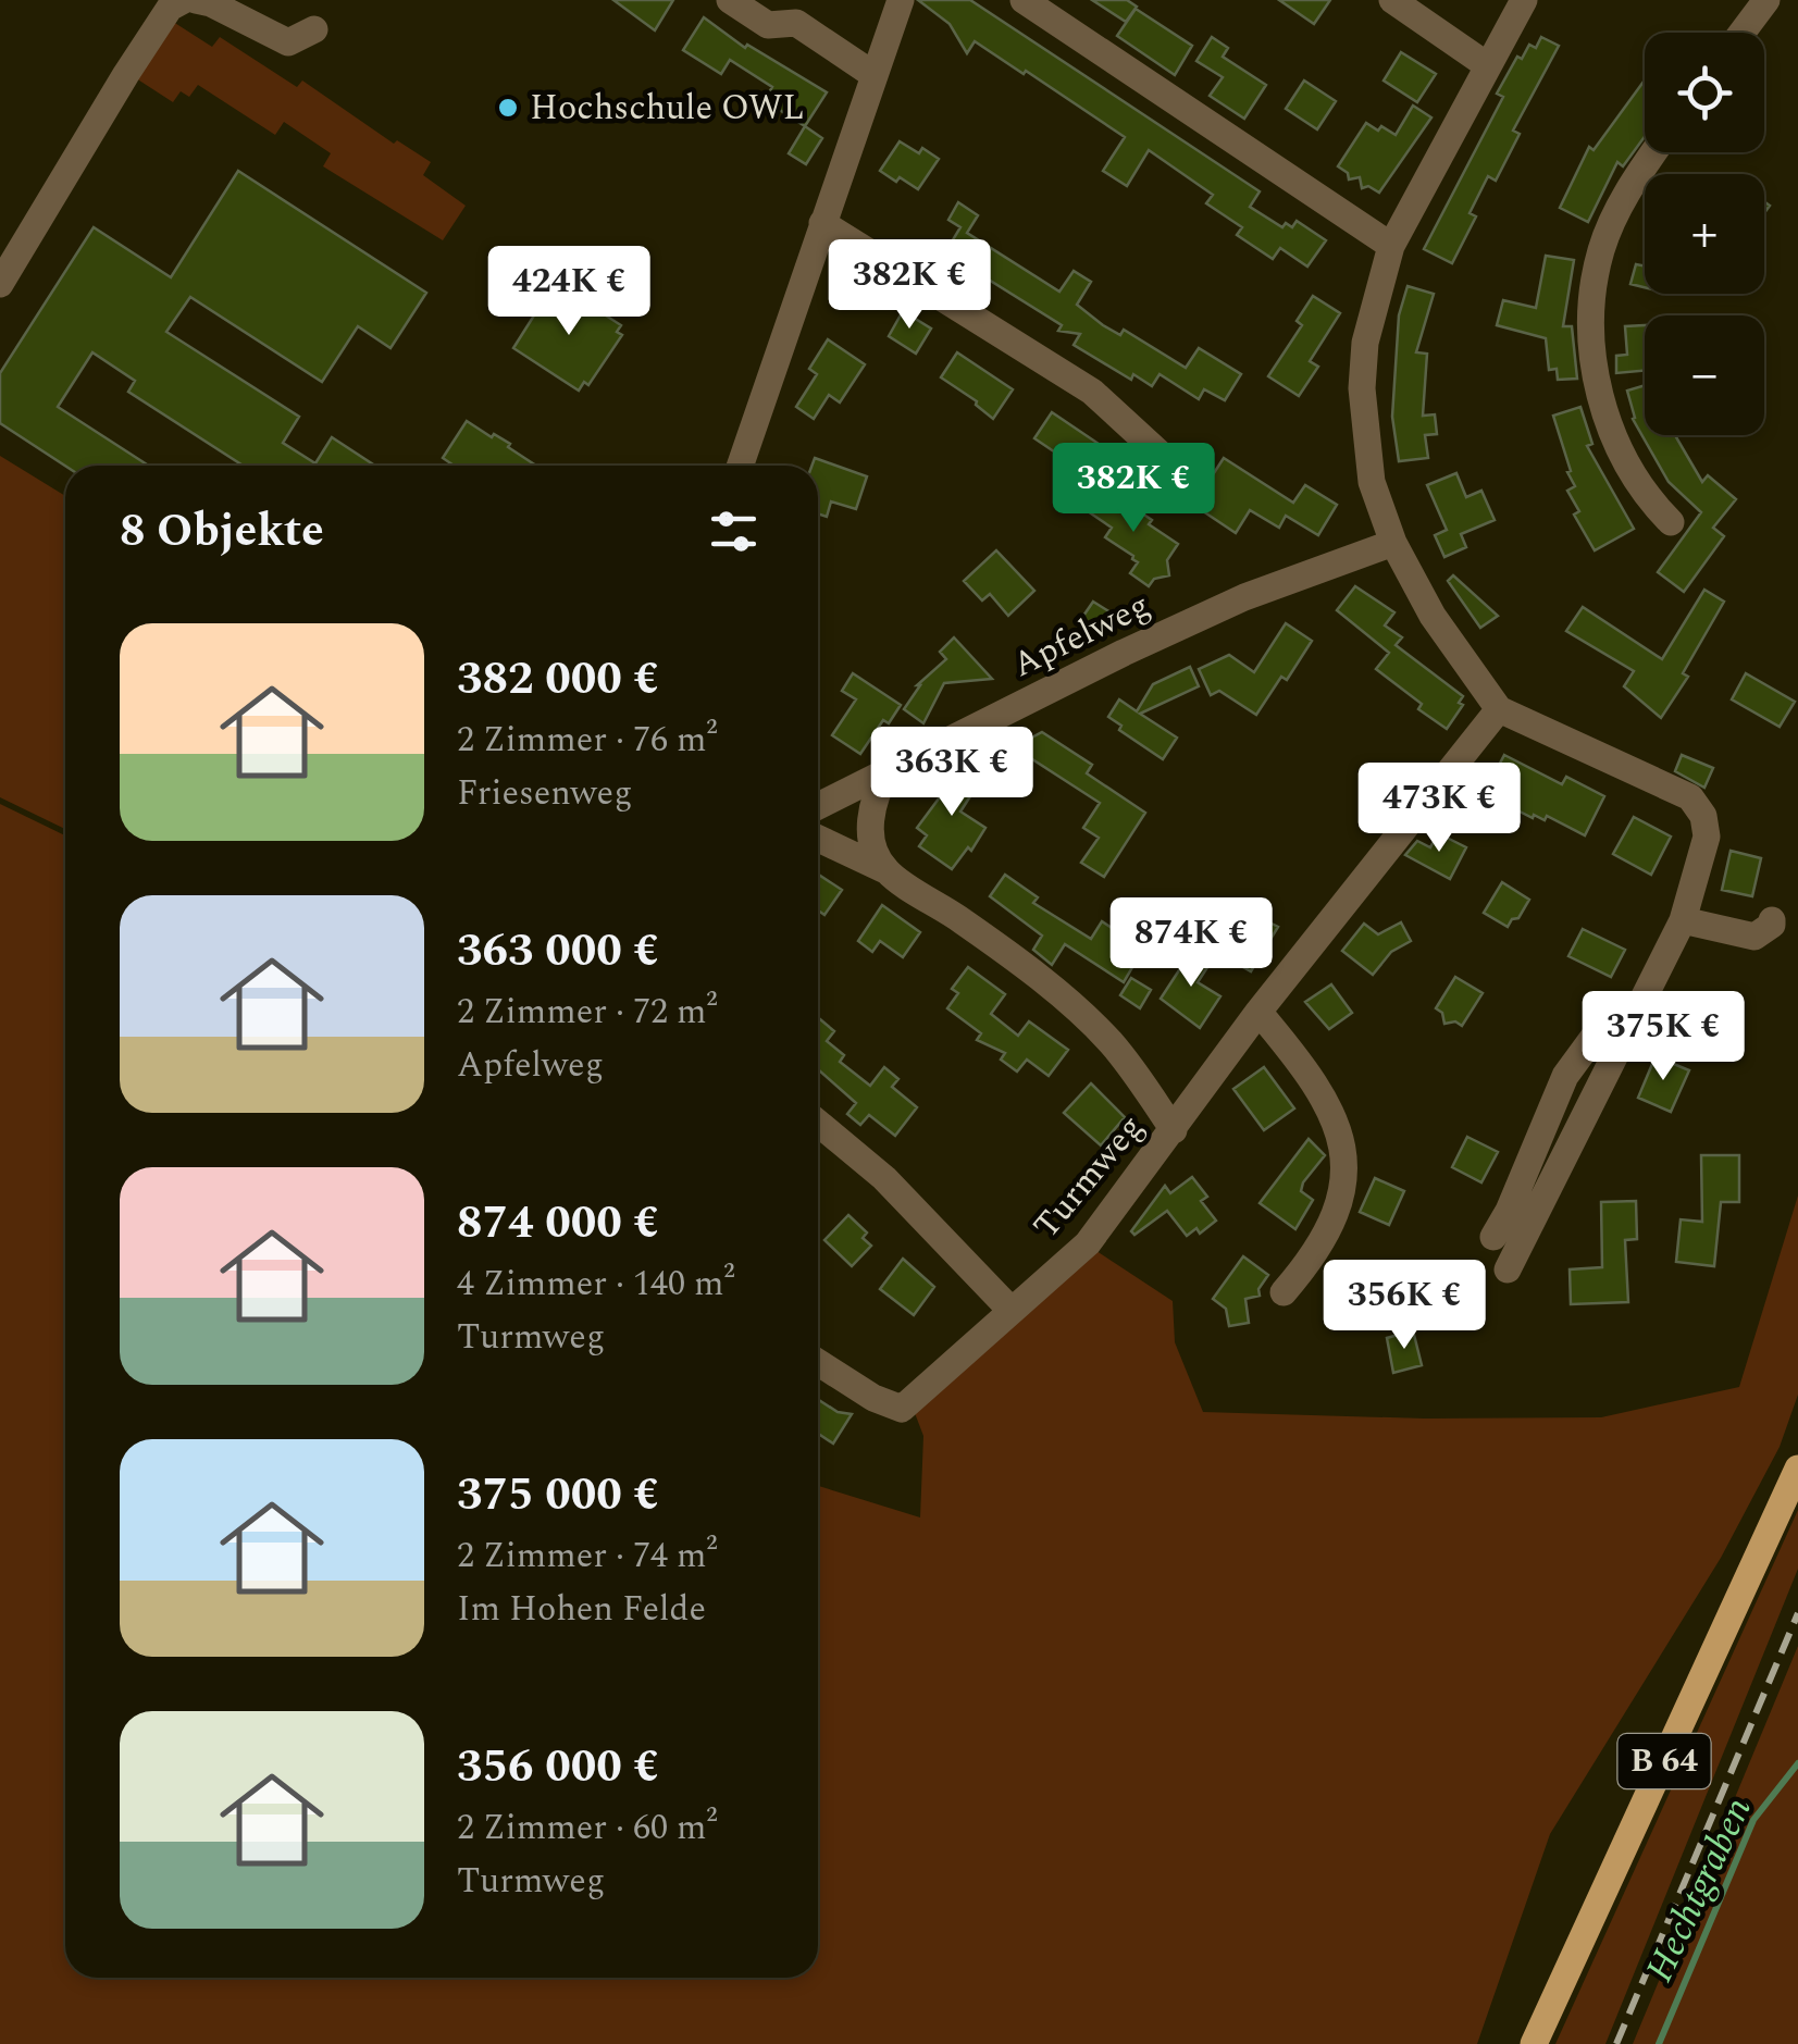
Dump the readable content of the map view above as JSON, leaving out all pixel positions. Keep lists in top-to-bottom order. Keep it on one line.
{"streets":{"main road":["B 64"],"street":["Apfelweg","Turmweg"]},"water":["Hechtgraben"],"places":["Hochschule OWL"],"page":{"map_buttons":["+","−"],"price":["382K €","424K €","382K €","363K €","473K €","874K €","375K €","356K €"],"heading":"8 Objekte","list":[{"name":"382 000 €","note":"2 Zimmer · 76 m² · Friesenweg"},{"name":"363 000 €","note":"2 Zimmer · 72 m² · Apfelweg"},{"name":"874 000 €","note":"4 Zimmer · 140 m² · Turmweg"},{"name":"375 000 €","note":"2 Zimmer · 74 m² · Im Hohen Felde"},{"name":"356 000 €","note":"2 Zimmer · 60 m² · Turmweg"}]}}
